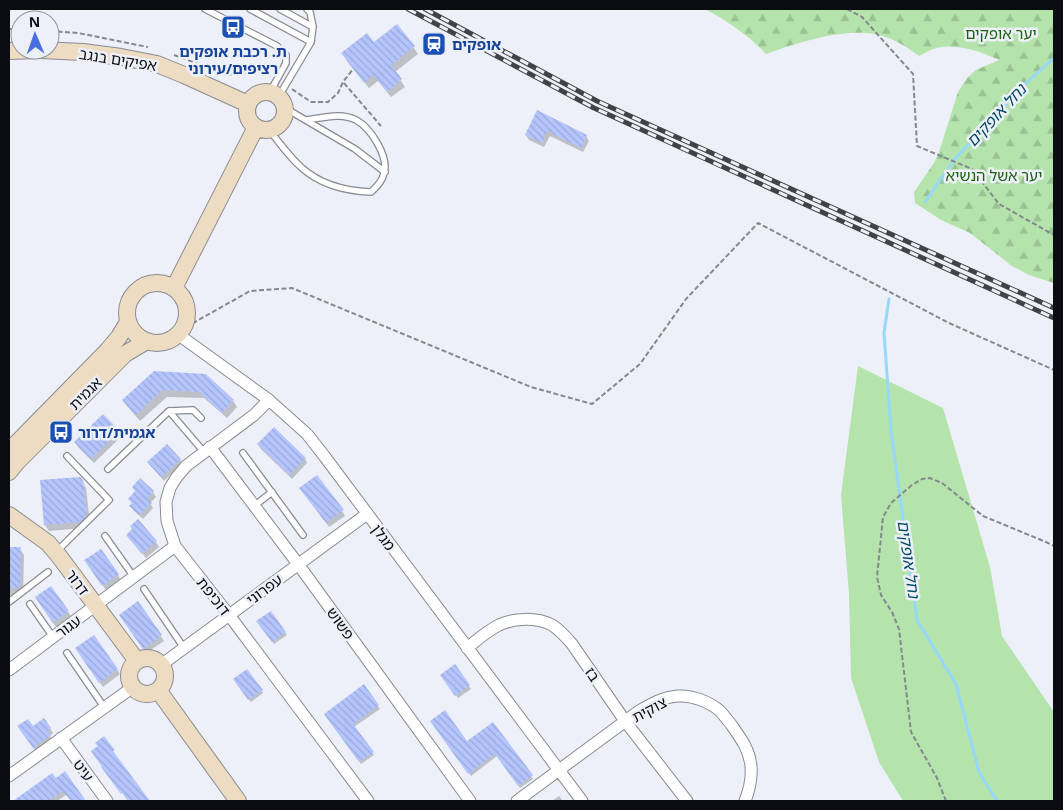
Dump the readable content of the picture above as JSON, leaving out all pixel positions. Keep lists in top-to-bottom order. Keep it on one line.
{"streets":{"street":["אפיקים בנגב","אגמית","מגלן","דרור","עפרוני","דוכיפת","פשוש","עגור","בז","צוקית","עיט"]},"crossings":[["אגמית","מגלן"],["מגלן","עפרוני"],["מגלן","דוכיפת"],["מגלן","בז"],["מגלן","צוקית"],["דרור","עפרוני"],["דרור","עגור"],["עפרוני","דוכיפת"],["עפרוני","פשוש"],["דוכיפת","פשוש"],["דוכיפת","עגור"],["בז","צוקית"]],"water":["נחל אופקים"],"parks":["יער אופקים","יער אשל הנשיא"],"places":{"bus stop":["ת. רכבת אופקים רציפים/עירוני","אגמית/דרור"],"station":["אופקים"]},"north":"top"}
